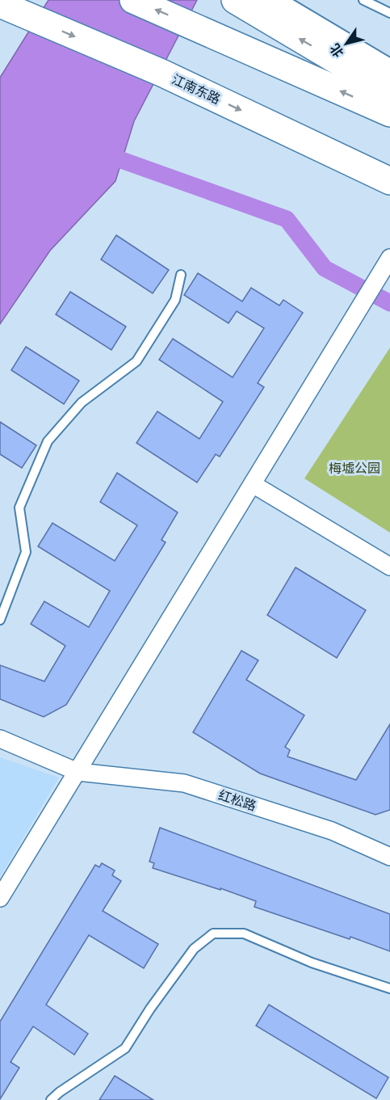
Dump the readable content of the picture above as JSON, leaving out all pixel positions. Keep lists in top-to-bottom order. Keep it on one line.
{"streets":{"main road":["江南东路"],"street":["红松路"]},"parks":["梅墟公园"],"north":"bottom left"}
